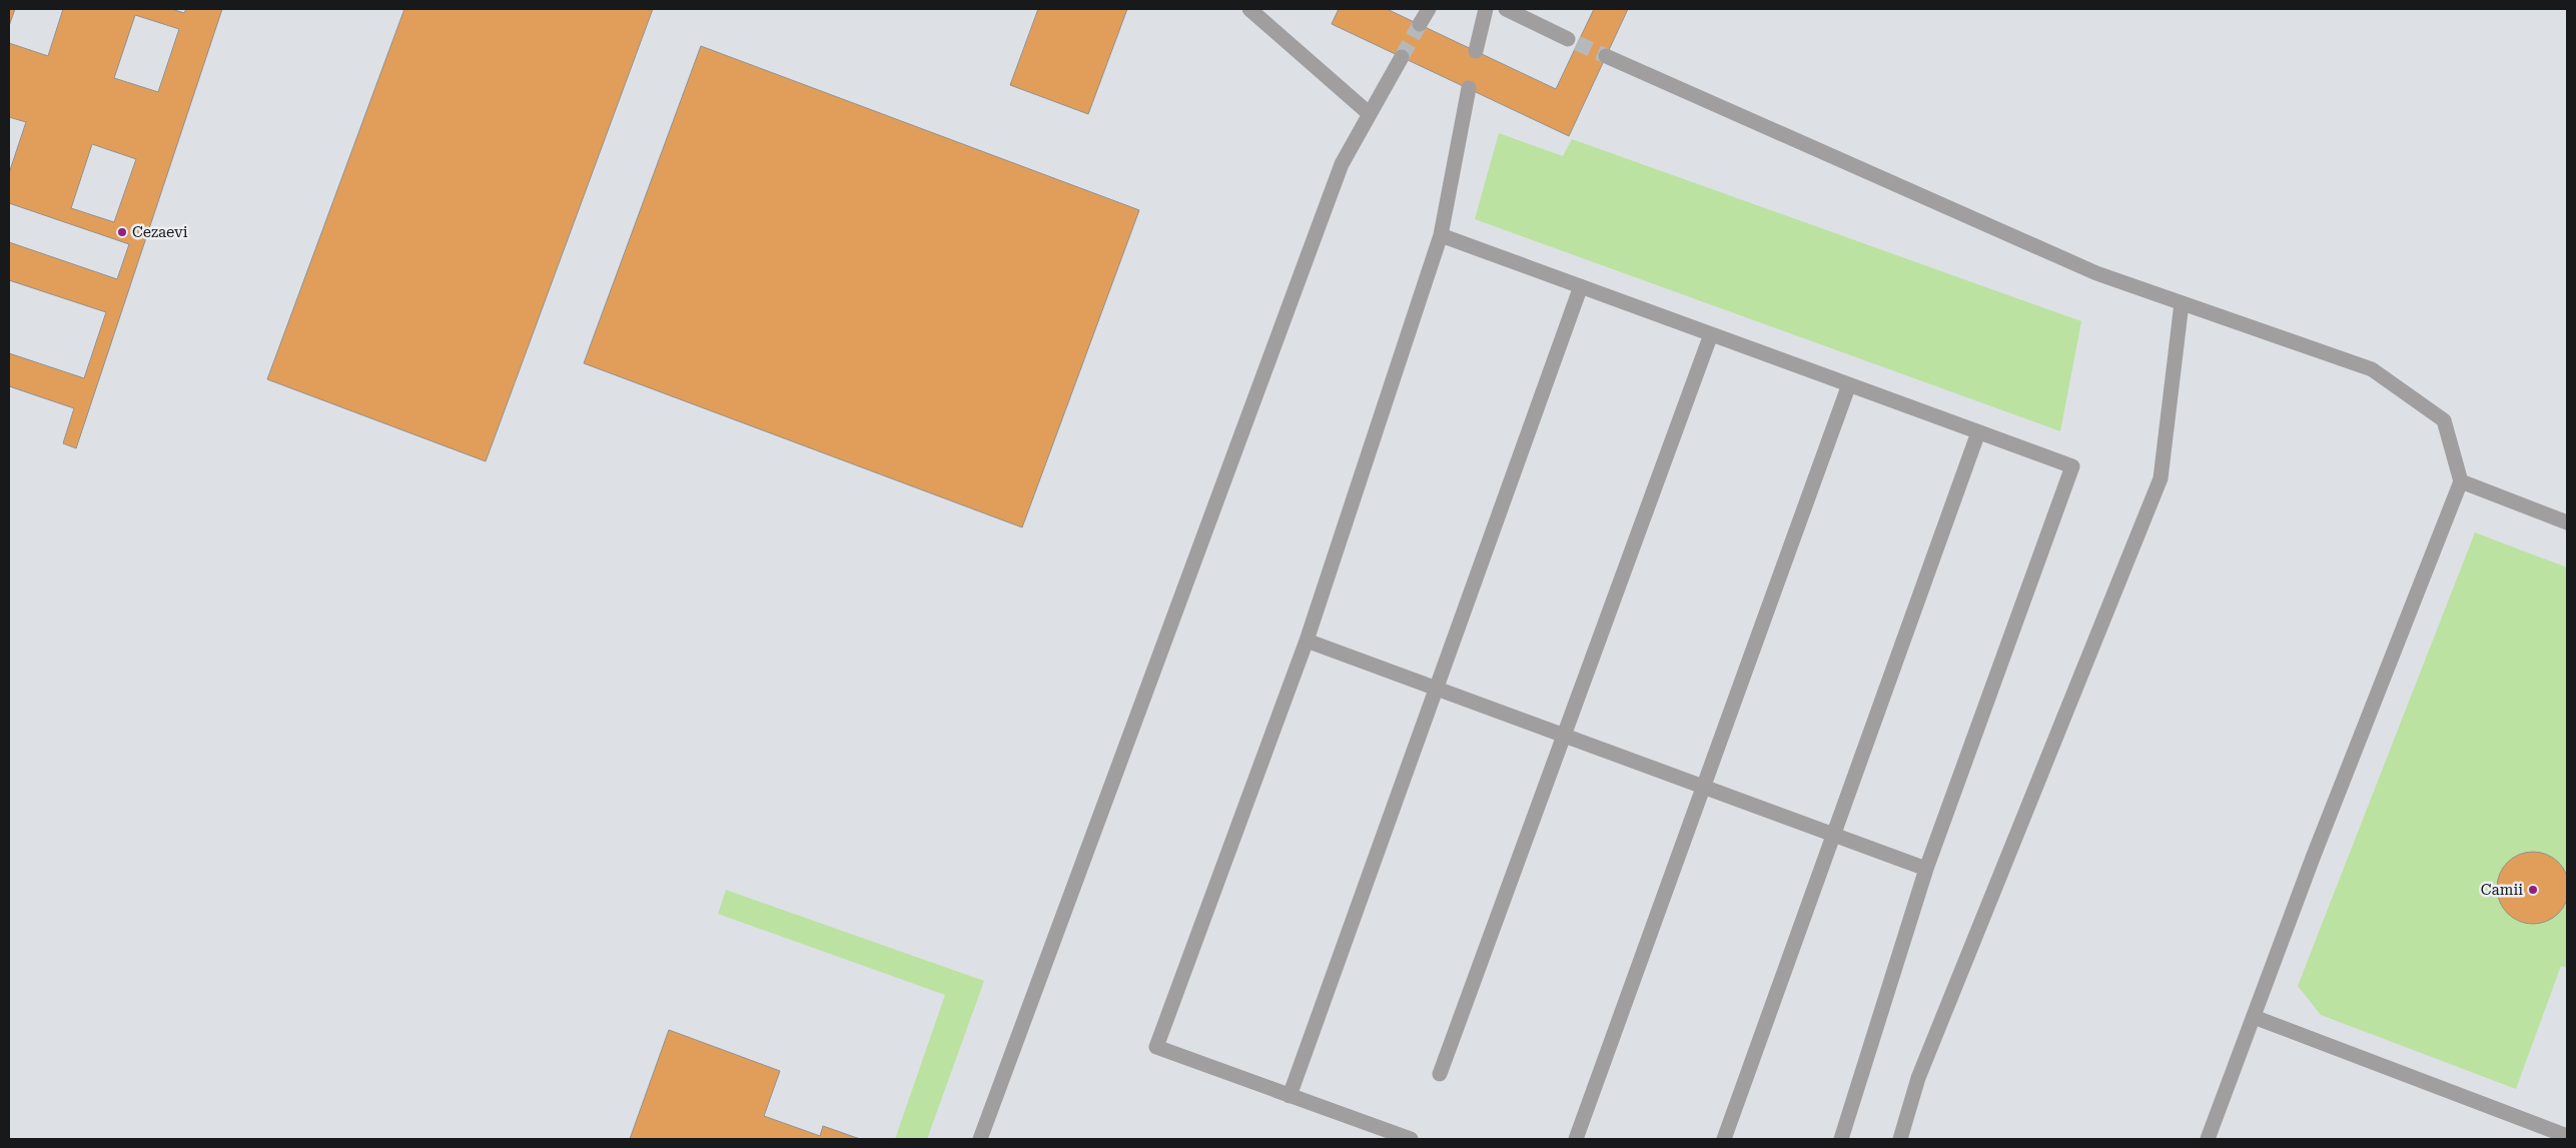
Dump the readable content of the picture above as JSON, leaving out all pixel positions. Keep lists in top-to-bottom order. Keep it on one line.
{"places":["Cezaevi","Camii"]}
